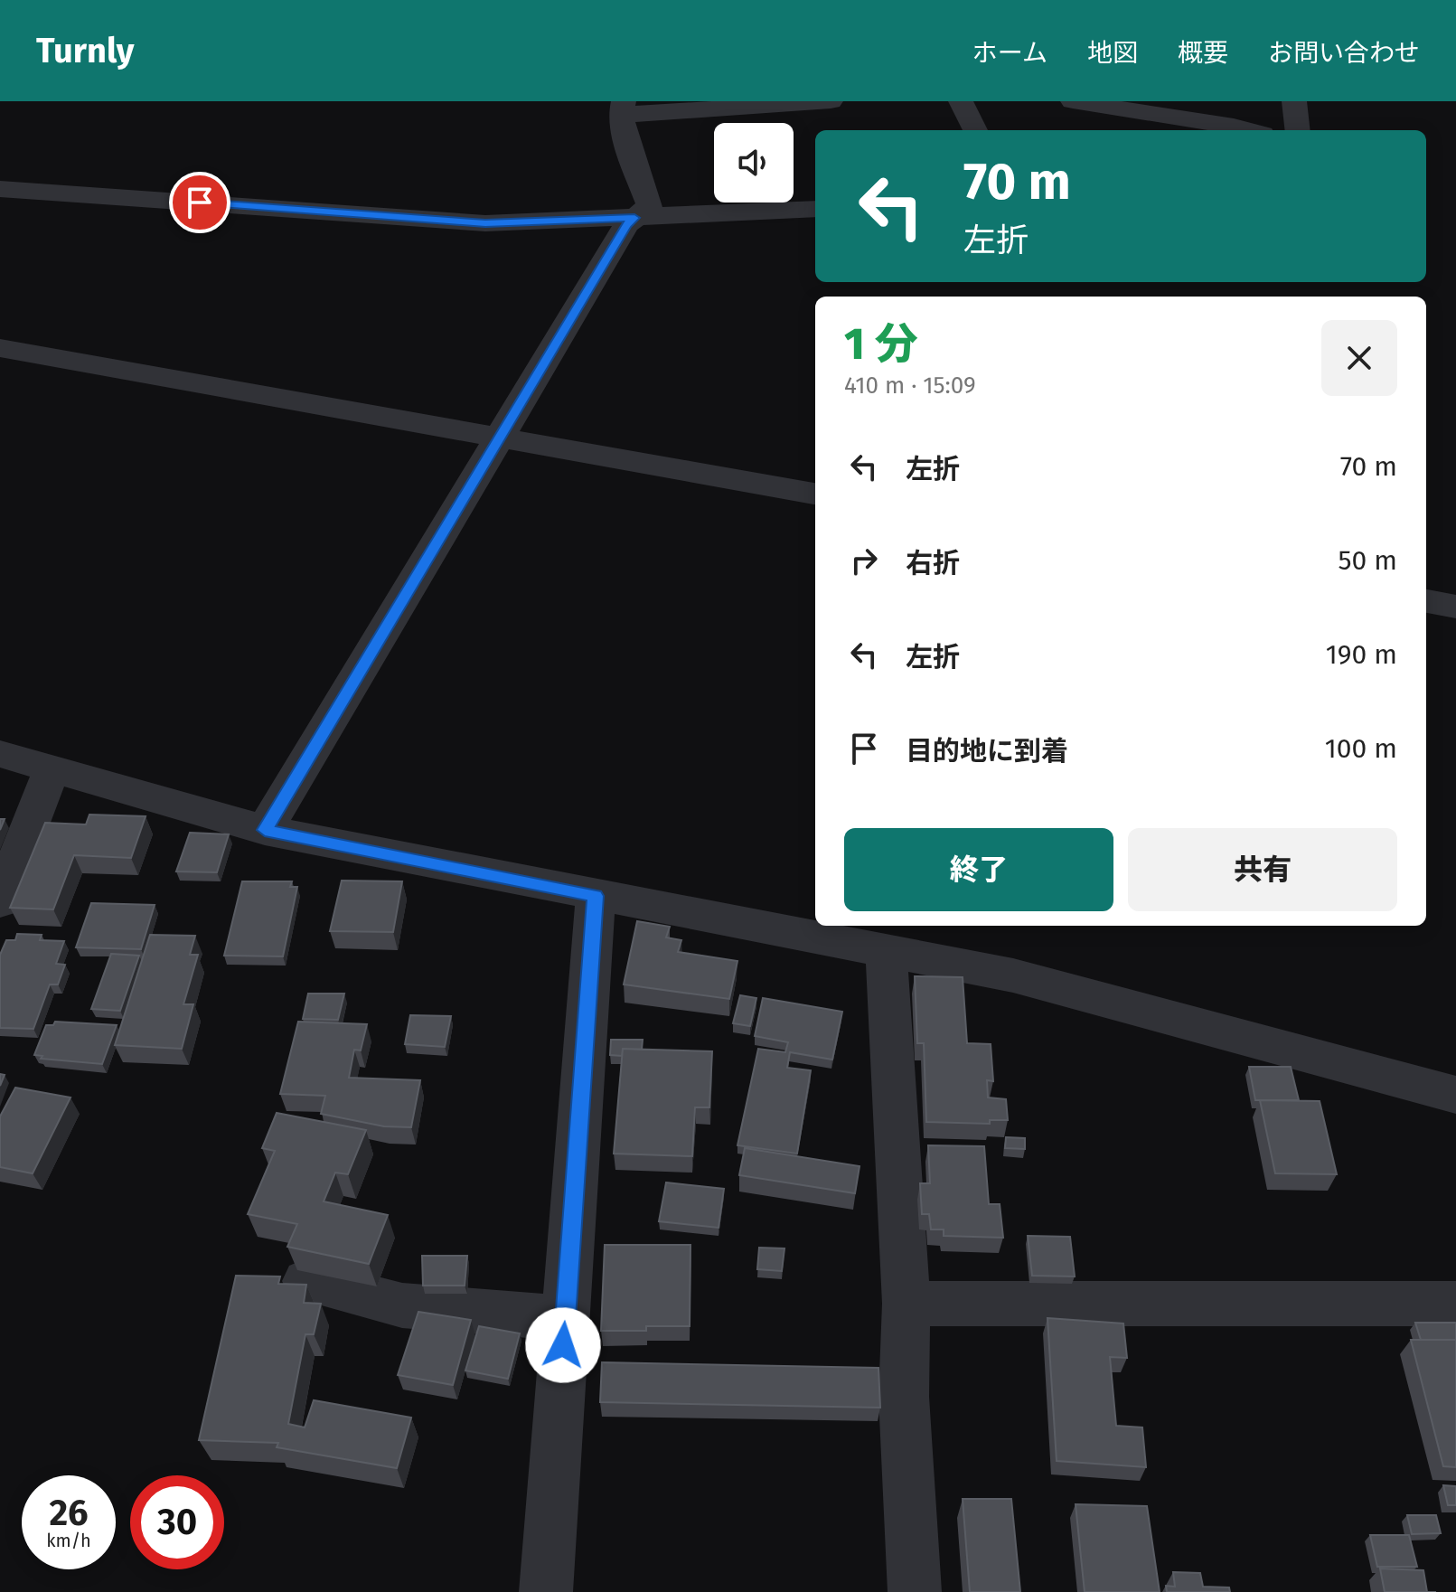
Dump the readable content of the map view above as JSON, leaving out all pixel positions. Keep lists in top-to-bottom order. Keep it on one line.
{"page":{"header":"Turnly","nav":["ホーム","地図","概要","お問い合わせ"],"turn":["70 m","左折"],"heading":["1 分","410 m · 15:09"],"list":[{"name":"左折","value":"70 m"},{"name":"右折","value":"50 m"},{"name":"左折","value":"190 m"},{"name":"目的地に到着","value":"100 m"}],"buttons":["終了","共有"],"speed":"26 km/h","limit":"30"}}
